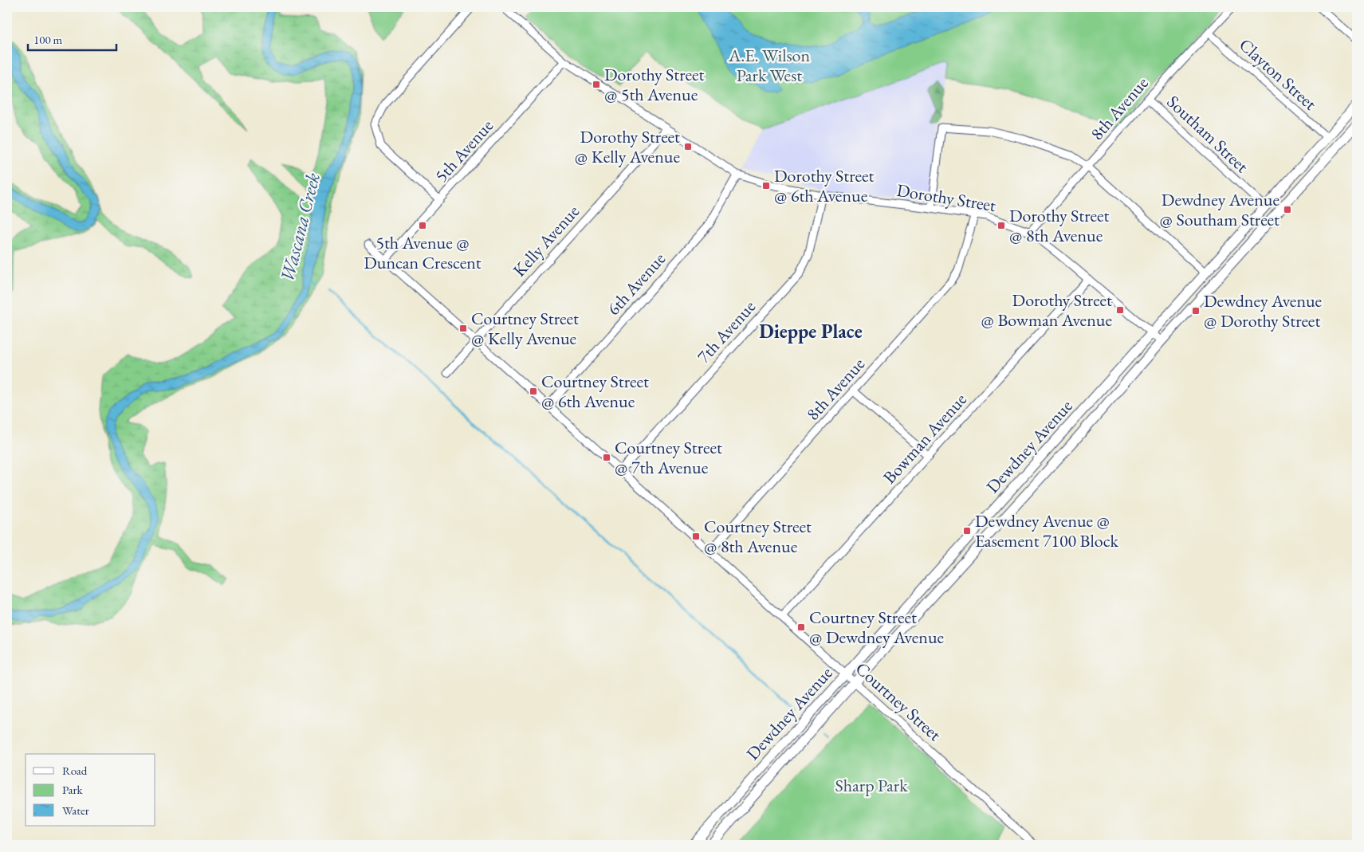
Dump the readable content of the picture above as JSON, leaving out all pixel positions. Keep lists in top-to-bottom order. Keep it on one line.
{"streets":{"main road":["Dewdney Avenue"],"street":["Clayton Street","8th Avenue","Southam Street","5th Avenue","Dorothy Street","Kelly Avenue","6th Avenue","7th Avenue","Bowman Avenue","Courtney Street"]},"crossings":[["Clayton Street","8th Avenue"],["Clayton Street","Dewdney Avenue"],["8th Avenue","Southam Street"],["8th Avenue","Dorothy Street"],["8th Avenue","Courtney Street"],["Southam Street","Dewdney Avenue"],["5th Avenue","Dorothy Street"],["5th Avenue","Courtney Street"],["Dorothy Street","Kelly Avenue"],["Dorothy Street","6th Avenue"],["Dorothy Street","7th Avenue"],["Dorothy Street","Bowman Avenue"],["Dorothy Street","Dewdney Avenue"],["Kelly Avenue","Courtney Street"],["6th Avenue","Courtney Street"],["7th Avenue","Courtney Street"],["Bowman Avenue","Courtney Street"],["Dewdney Avenue","Courtney Street"]],"districts":["Dieppe Place"],"water":["Wascana Creek"],"parks":["A.E. Wilson Park West","Sharp Park"],"places":{"transit":["Dorothy Street @ 5th Avenue","Dorothy Street @ Kelly Avenue","Dorothy Street @ 6th Avenue","Dewdney Avenue @ Southam Street","5th Avenue @ Duncan Crescent","Dorothy Street @ 8th Avenue","Dorothy Street @ Bowman Avenue","Dewdney Avenue @ Dorothy Street","Courtney Street @ Kelly Avenue","Courtney Street @ 6th Avenue","Courtney Street @ 7th Avenue","Dewdney Avenue @ Easement 7100 Block","Courtney Street @ 8th Avenue","Courtney Street @ Dewdney Avenue"]},"legend":["Road","Park","Water"],"scale_bar":"100 m"}
